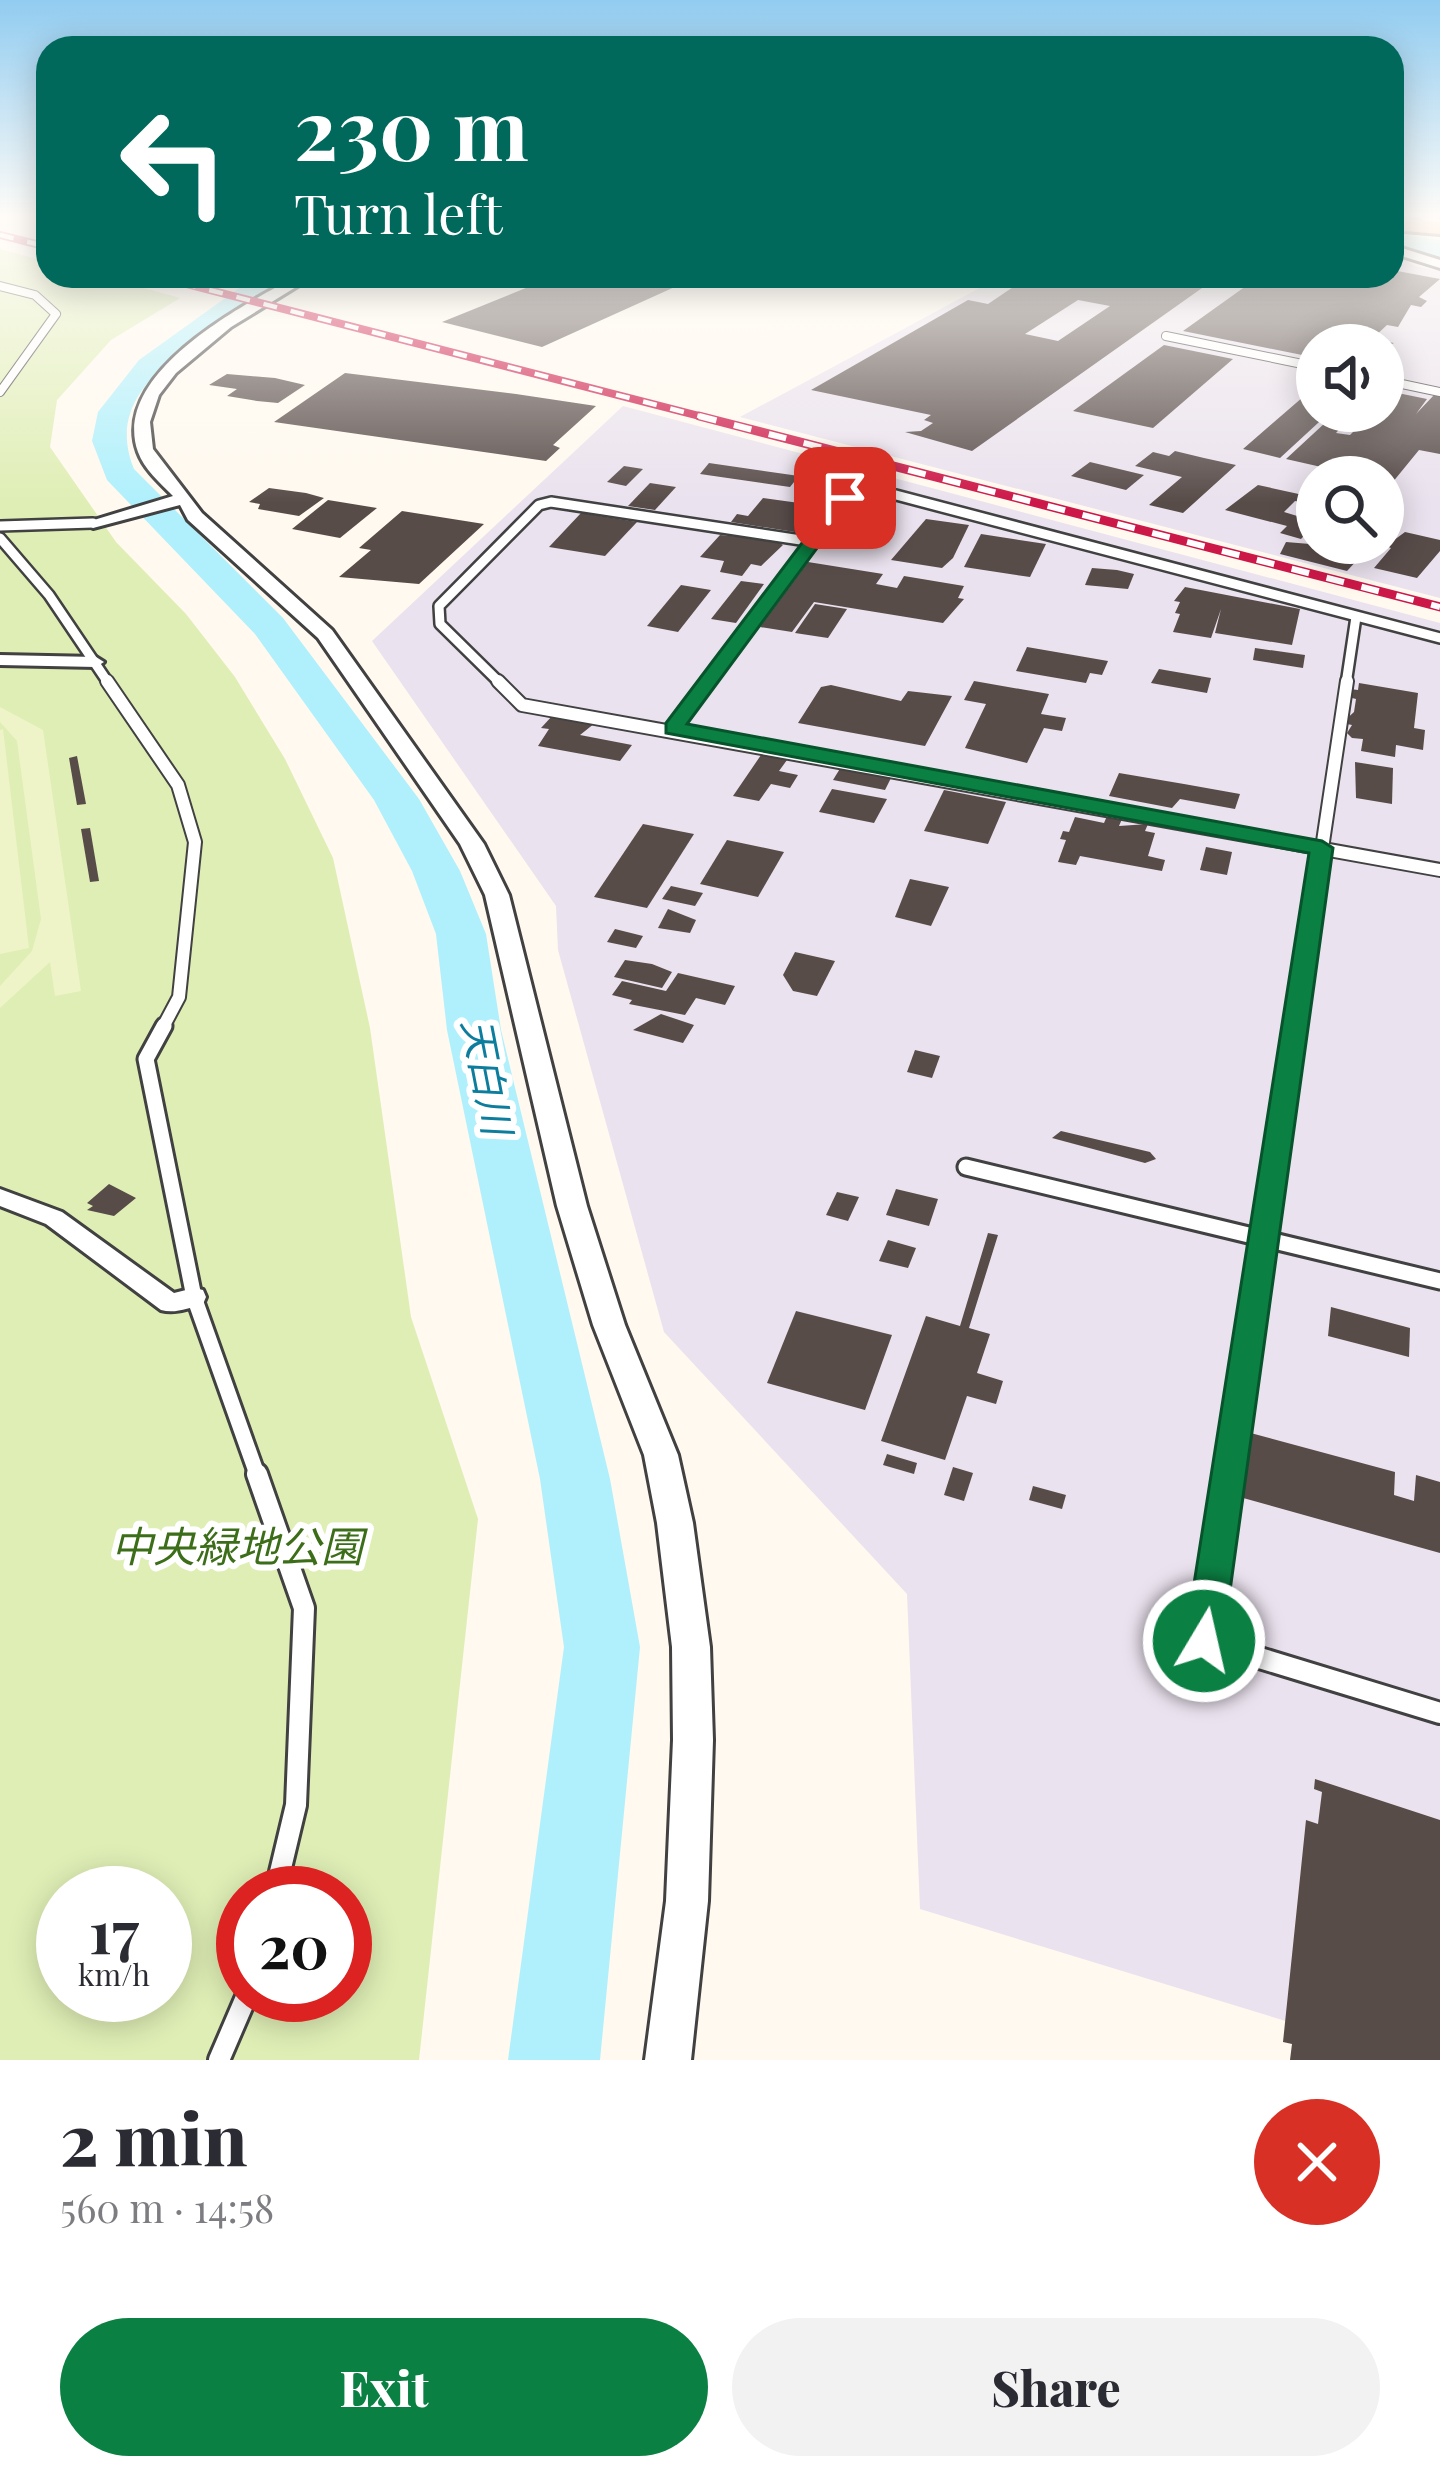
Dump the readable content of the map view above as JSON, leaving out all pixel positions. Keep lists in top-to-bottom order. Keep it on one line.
{"water":["天白川"],"parks":["中央緑地公園"],"page":{"turn":["230 m","Turn left"],"speed":"17 km/h","limit":"20","heading":["2 min","560 m · 14:58"],"buttons":["Exit","Share"]}}
